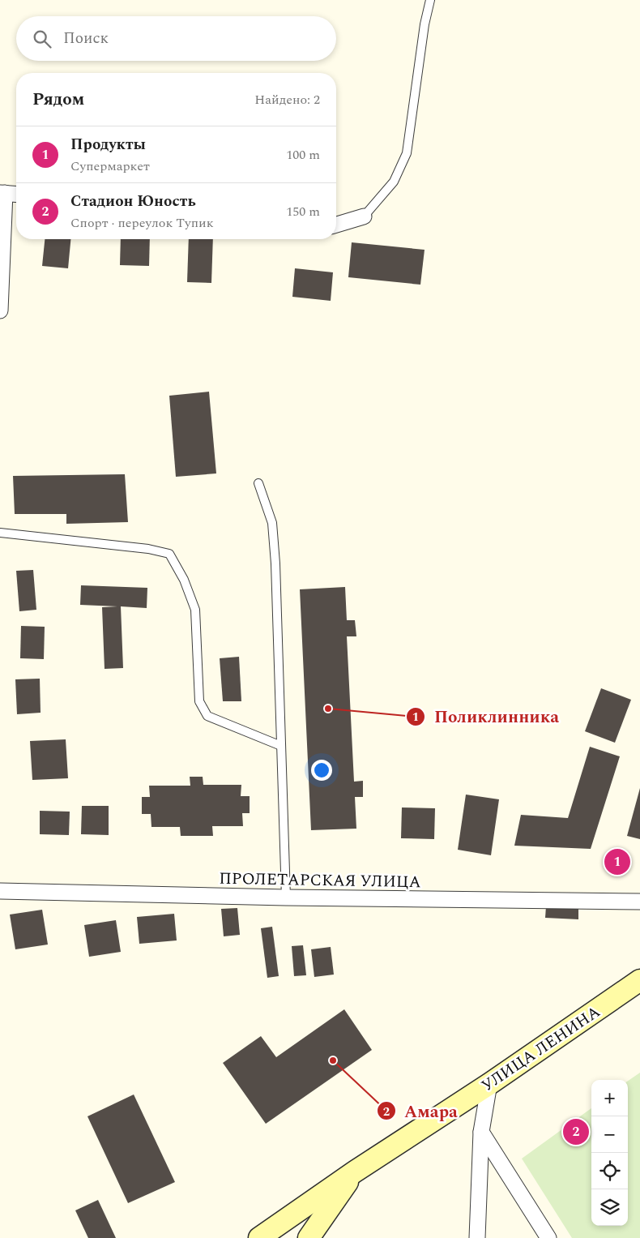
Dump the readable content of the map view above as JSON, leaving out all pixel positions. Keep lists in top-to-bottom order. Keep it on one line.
{"streets":{"main road":["УЛИЦА ЛЕНИНА"],"street":["ПРОЛЕТАРСКАЯ УЛИЦА"]},"places":["Поликлинника","Амара"],"page":{"search":"Поиск","heading":["Рядом","Найдено: 2"],"list":[{"mark":"1","name":"Продукты","note":"Супермаркет","value":"100 m"},{"mark":"2","name":"Стадион Юность","note":"Спорт · переулок Тупик","value":"150 m"}],"pins":["1","2"],"map_buttons":["+","−"]}}
